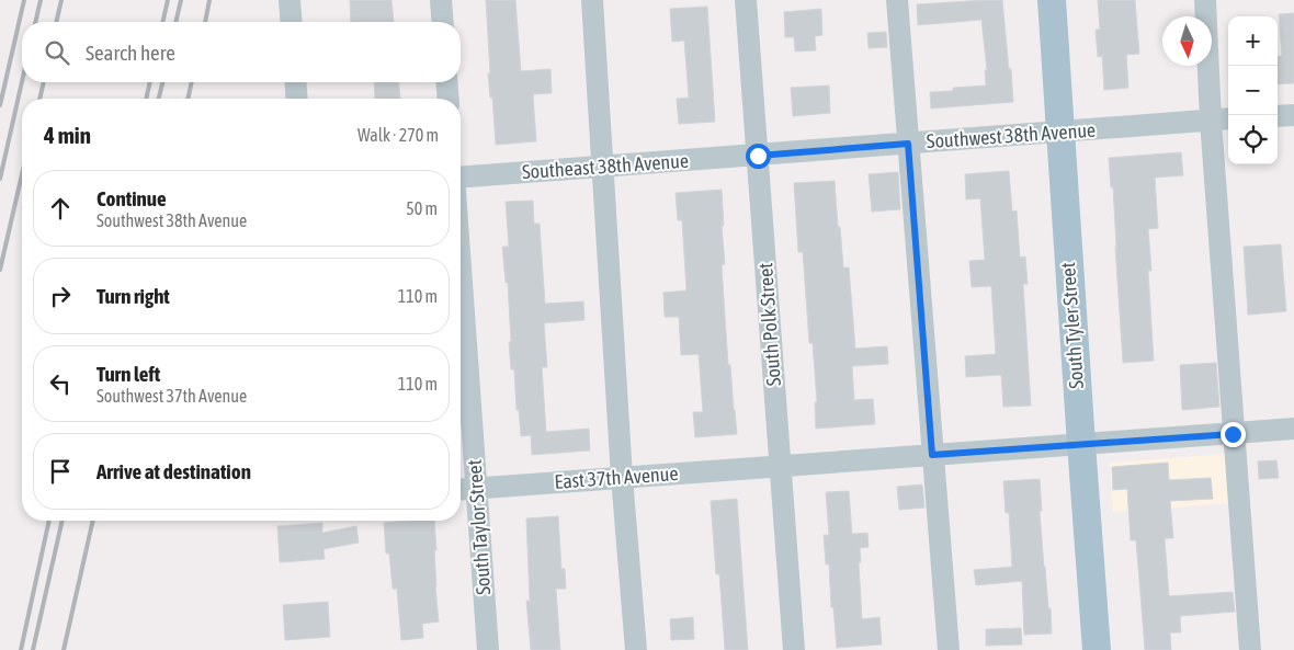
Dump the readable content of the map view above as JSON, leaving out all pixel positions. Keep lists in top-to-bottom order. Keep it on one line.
{"streets":{"main road":["South Tyler Street"],"street":["Southwest 38th Avenue","Southeast 38th Avenue","South Polk Street","East 37th Avenue","South Taylor Street"]},"crossings":[["Southwest 38th Avenue","Southeast 38th Avenue"],["Southwest 38th Avenue","South Polk Street"],["Southwest 38th Avenue","South Tyler Street"],["Southeast 38th Avenue","South Polk Street"],["South Polk Street","East 37th Avenue"],["South Tyler Street","East 37th Avenue"],["East 37th Avenue","South Taylor Street"]],"north":"bottom","page":{"map_buttons":["+","−"],"search":"Search here","heading":["4 min","Walk · 270 m"],"list":[["Continue","Southwest 38th Avenue","50 m"],["Turn right","110 m"],["Turn left","Southwest 37th Avenue","110 m"],"Arrive at destination"]}}
